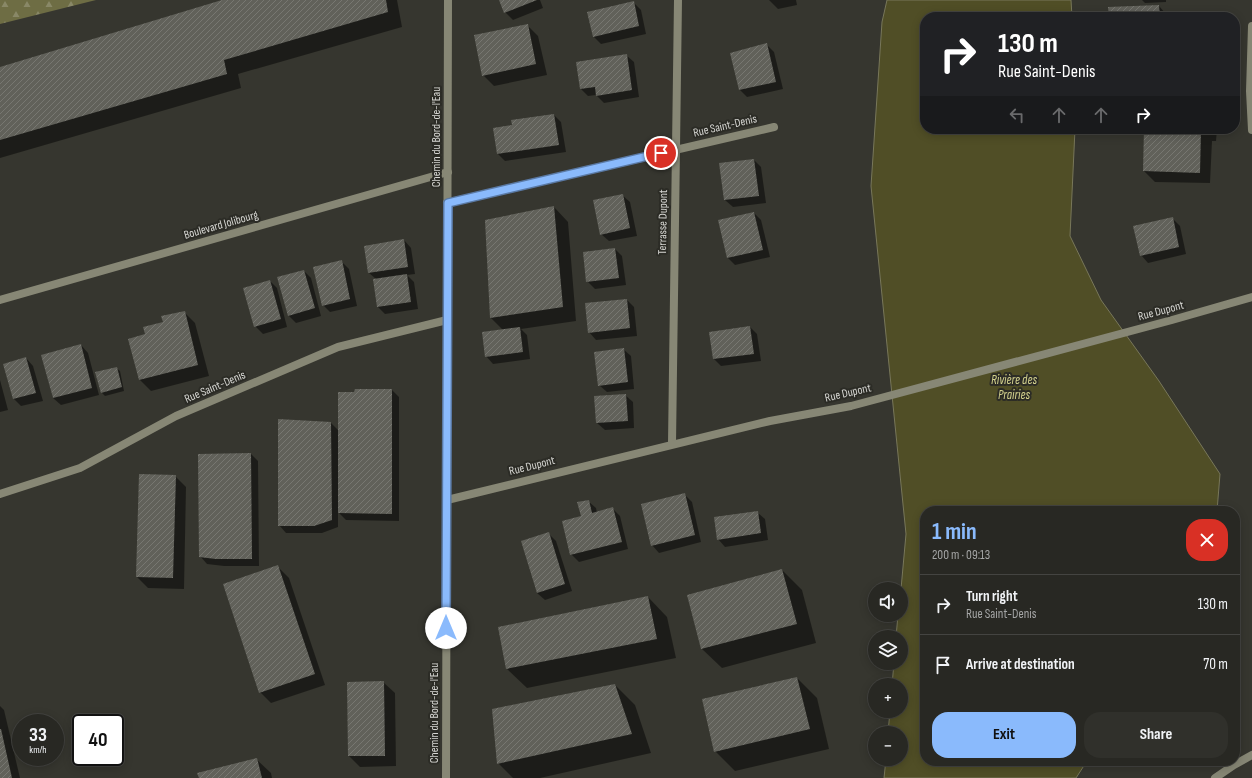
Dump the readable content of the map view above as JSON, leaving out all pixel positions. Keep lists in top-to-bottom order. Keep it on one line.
{"streets":{"street":["Rue Saint-Denis","Chemin du Bord-de-l'Eau","Terrasse Dupont","Boulevard Jolibourg","Rue Dupont"]},"crossings":[["Rue Saint-Denis","Chemin du Bord-de-l'Eau"],["Rue Saint-Denis","Terrasse Dupont"],["Chemin du Bord-de-l'Eau","Boulevard Jolibourg"],["Chemin du Bord-de-l'Eau","Rue Dupont"],["Terrasse Dupont","Rue Dupont"]],"water":["Rivière des Prairies"],"page":{"turn":["130 m","Rue Saint-Denis"],"heading":["1 min","200 m · 09:13"],"list":[{"name":"Turn right","note":"Rue Saint-Denis","value":"130 m"},{"name":"Arrive at destination","value":"70 m"}],"map_buttons":["+","−"],"buttons":["Exit","Share"],"speed":"33 km/h","limit":"40"}}
